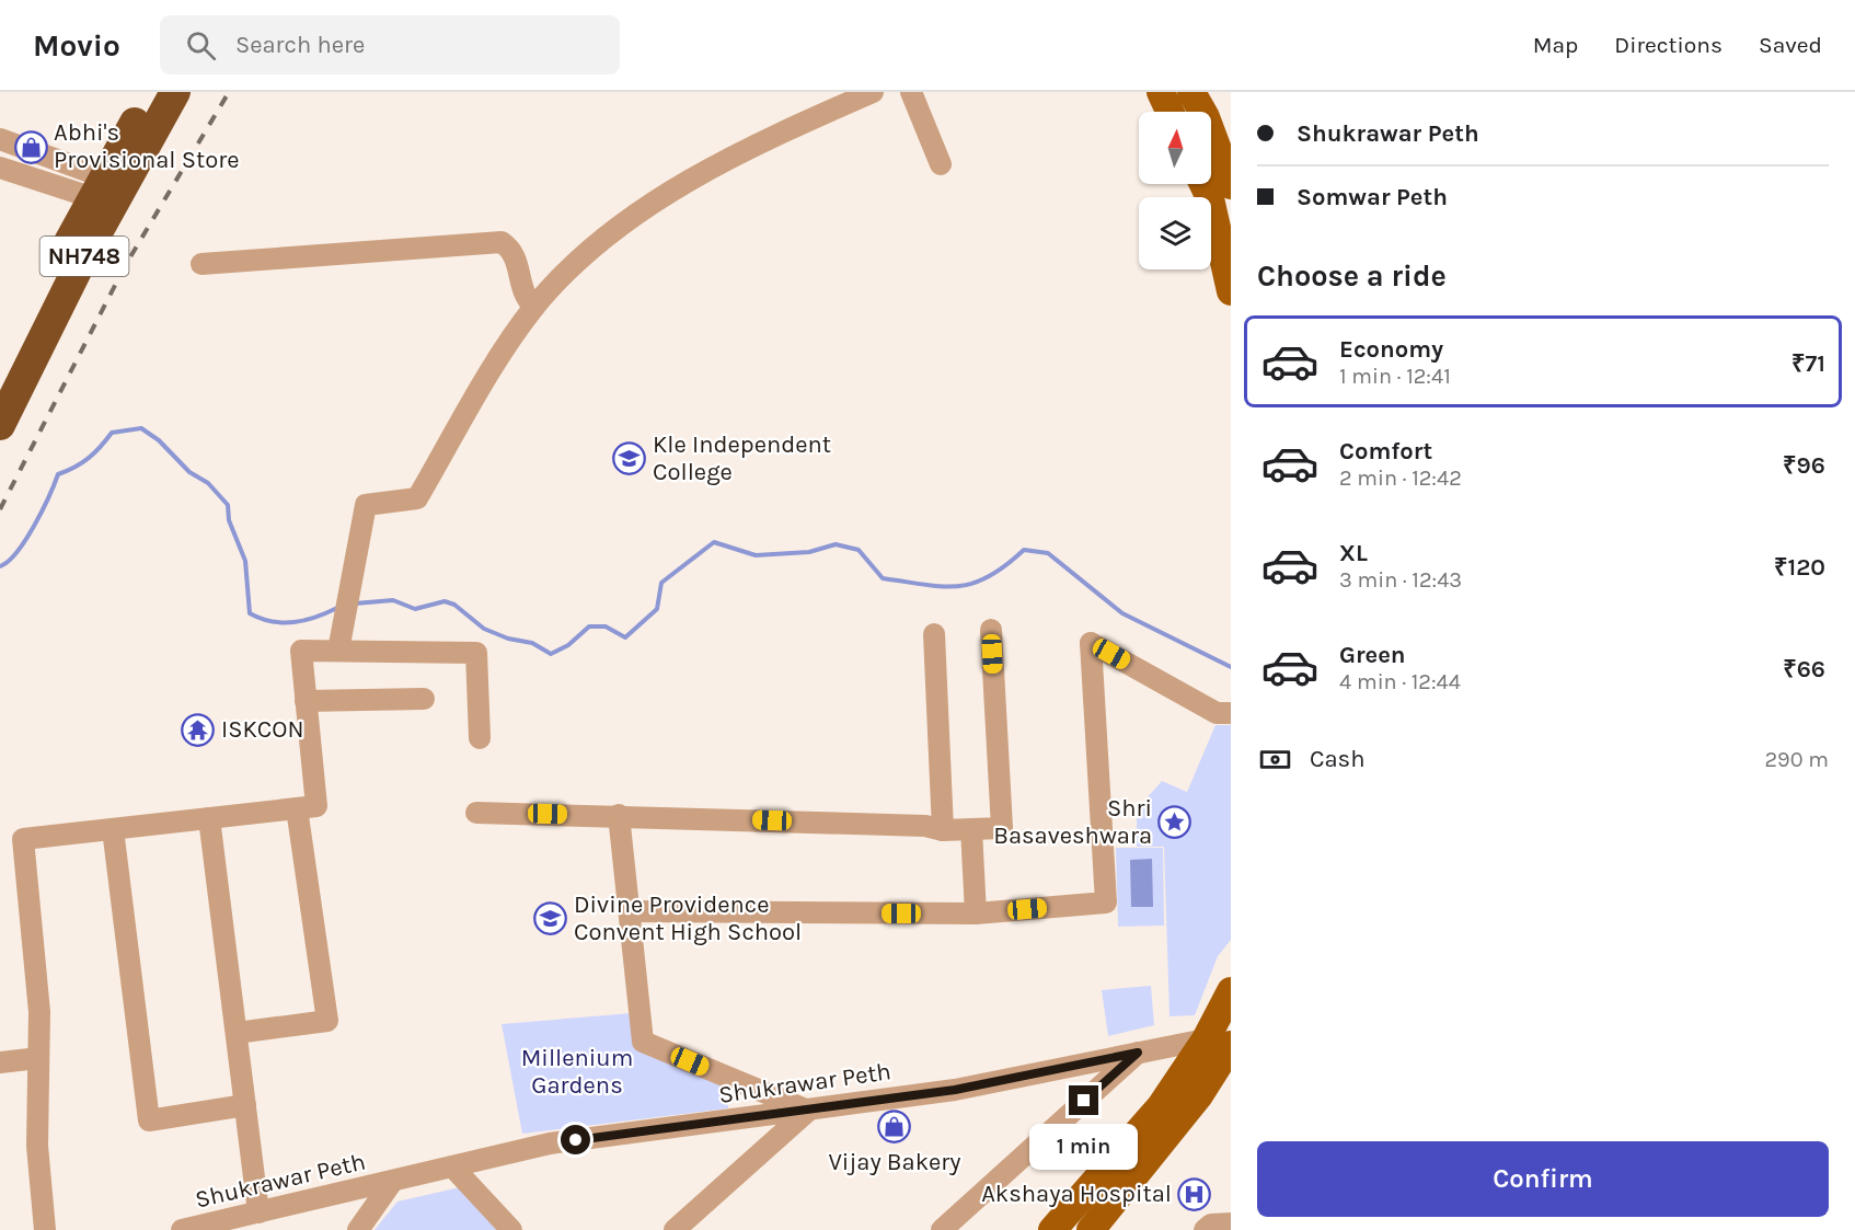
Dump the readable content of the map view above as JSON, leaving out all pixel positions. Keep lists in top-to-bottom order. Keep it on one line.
{"streets":{"highway":["NH748"],"street":["Shukrawar Peth"]},"parks":["Millenium Gardens"],"places":{"shop":["Abhi's Provisional Store","Vijay Bakery"],"school or university":["Kle Independent College","Divine Providence Convent High School"],"temple":["ISKCON"],"place":["Shri Basaveshwara"],"hospital":["Akshaya Hospital"]},"north":"top","page":{"header":"Movio","search":"Search here","nav":["Map","Directions","Saved"],"banner":["Shukrawar Peth","Somwar Peth"],"heading":"Choose a ride","list":[{"name":"Economy","note":"1 min · 12:41","value":"₹71"},{"name":"Comfort","note":"2 min · 12:42","value":"₹96"},{"name":"XL","note":"3 min · 12:43","value":"₹120"},{"name":"Green","note":"4 min · 12:44","value":"₹66"}],"pay":["Cash","290 m"],"bubble":"1 min","buttons":"Confirm"}}
